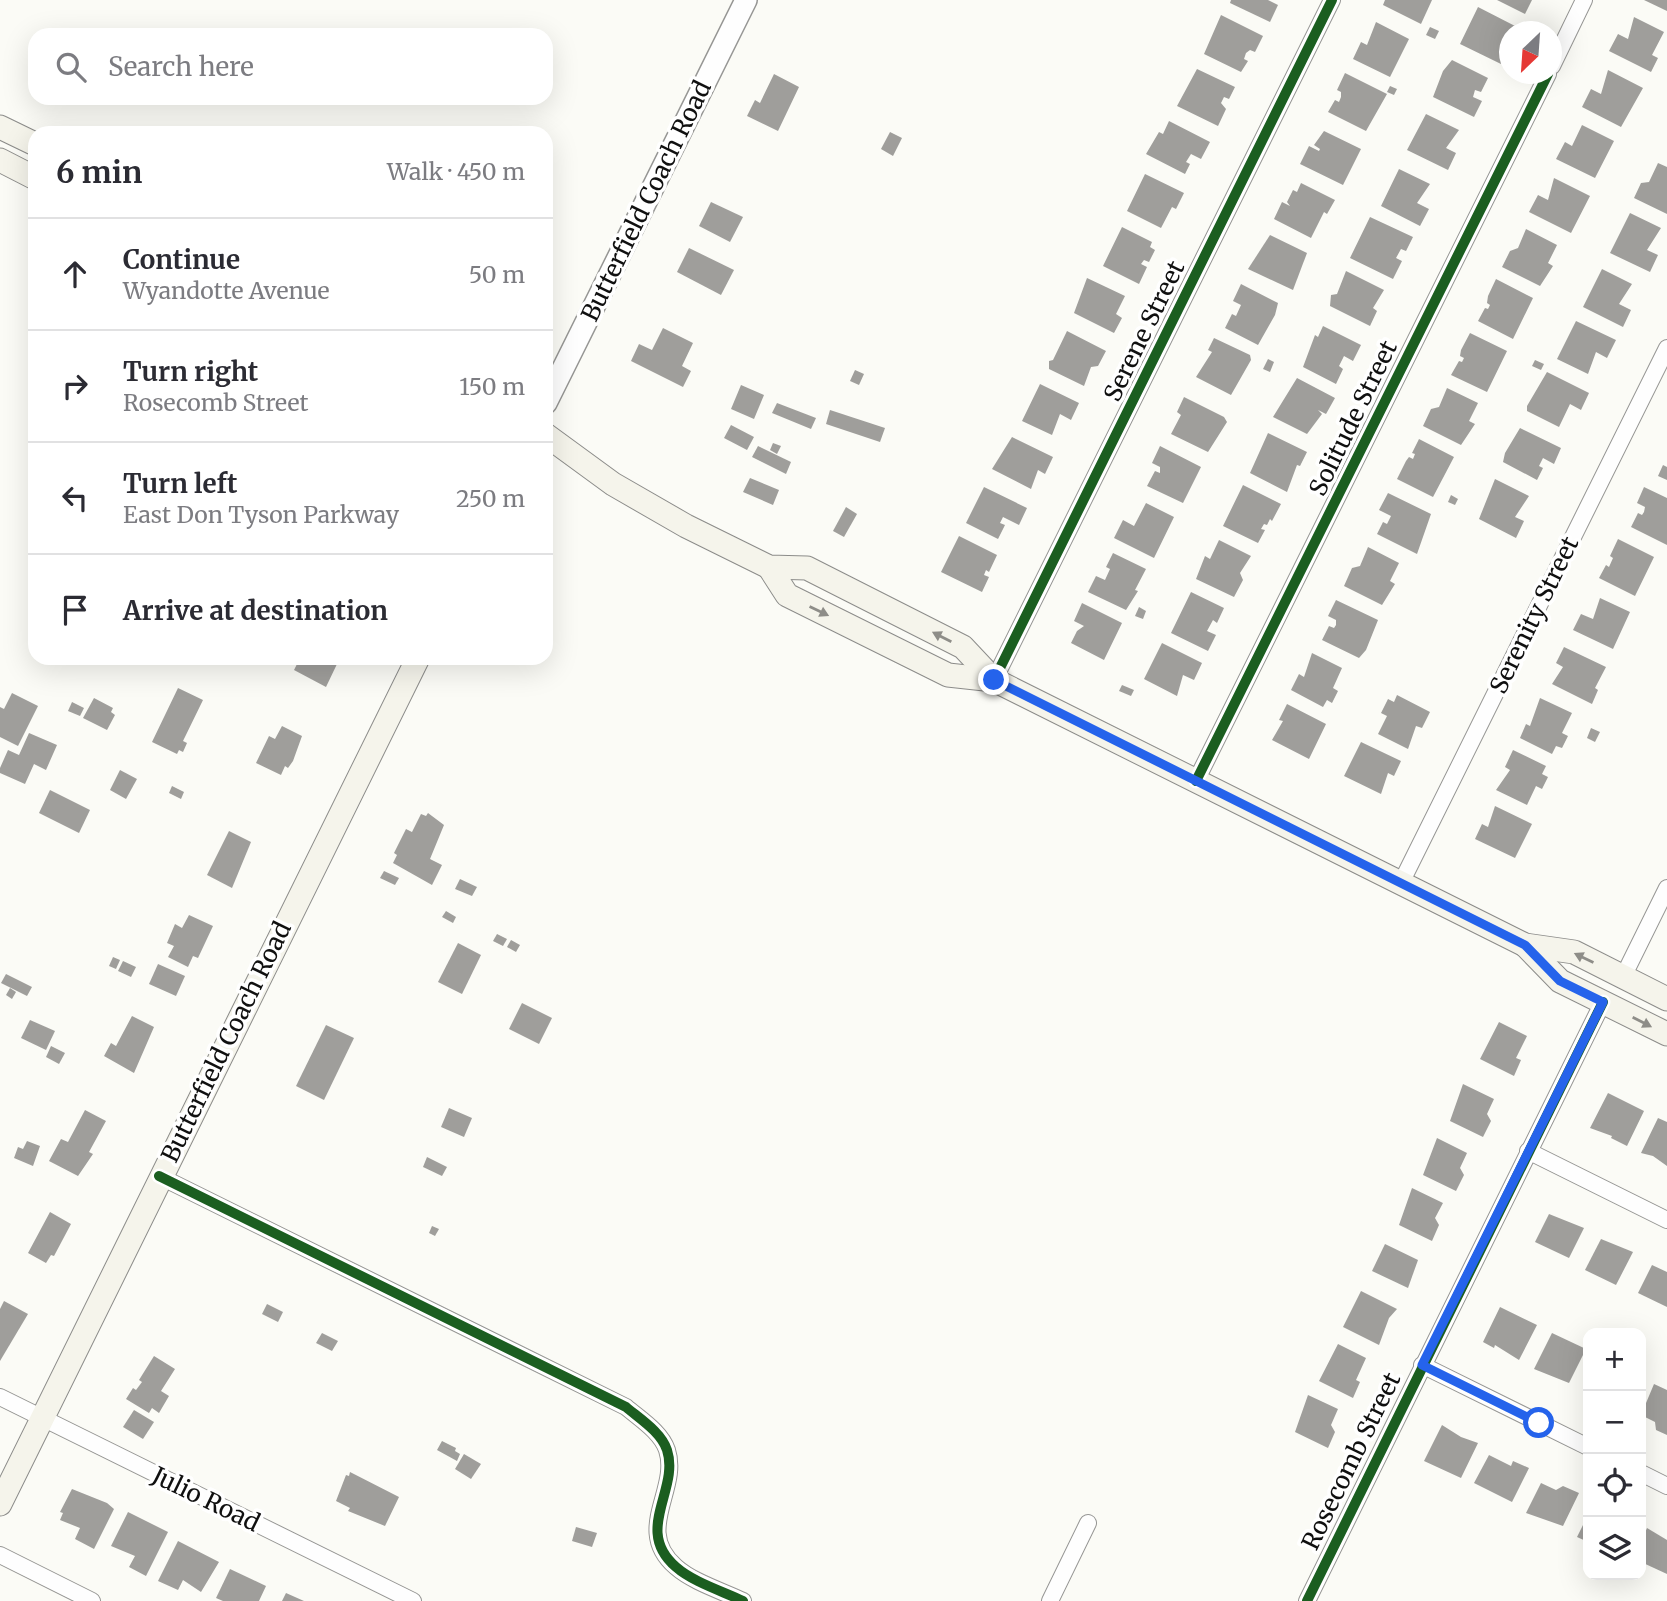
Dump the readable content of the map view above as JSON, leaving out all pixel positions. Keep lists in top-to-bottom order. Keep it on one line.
{"streets":{"main road":["Butterfield Coach Road"],"street":["Serene Street","Solitude Street","Serenity Street","Rosecomb Street","Julio Road"]},"crossings":[["Butterfield Coach Road","Julio Road"]],"north":"bottom left","page":{"search":"Search here","heading":["6 min","Walk · 450 m"],"list":[["Continue","Wyandotte Avenue","50 m"],["Turn right","Rosecomb Street","150 m"],["Turn left","East Don Tyson Parkway","250 m"],"Arrive at destination"],"map_buttons":["+","−"]}}
